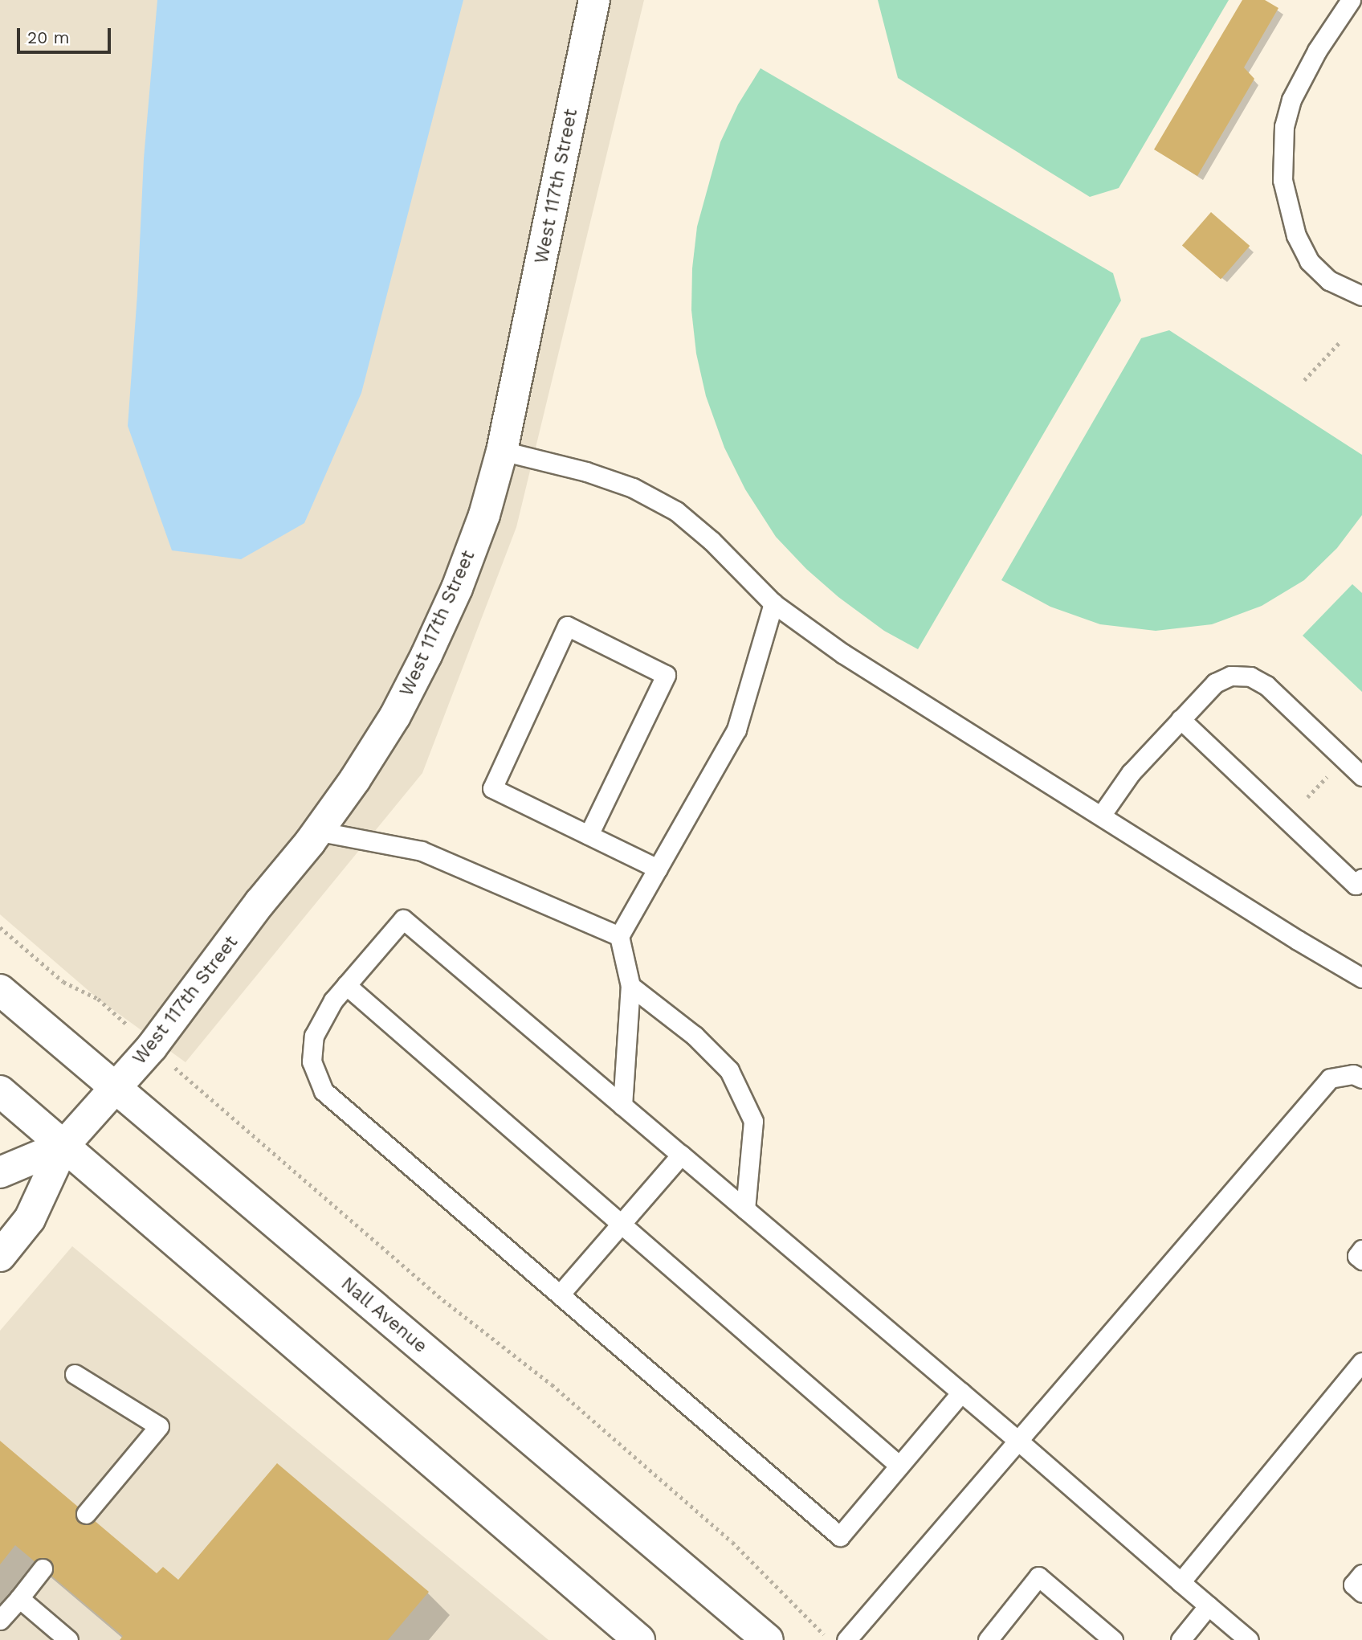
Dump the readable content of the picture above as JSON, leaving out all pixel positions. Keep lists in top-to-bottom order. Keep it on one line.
{"streets":{"main road":["West 117th Street","Nall Avenue"]},"crossings":[["West 117th Street","Nall Avenue"]],"scale_bar":"20 m"}
